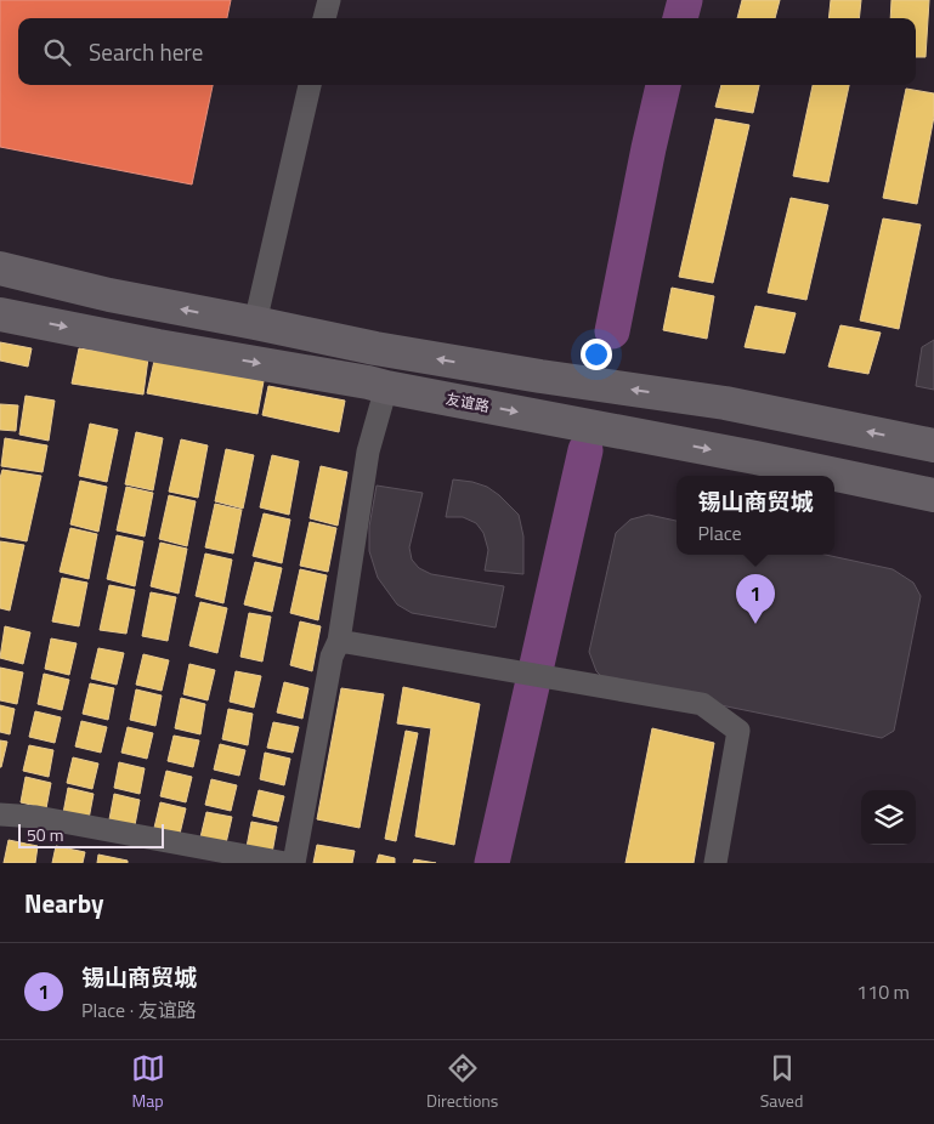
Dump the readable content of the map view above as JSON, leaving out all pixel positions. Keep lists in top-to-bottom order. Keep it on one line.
{"streets":{"main road":["友谊路"]},"scale_bar":"50 m","page":{"search":"Search here","popup":["锡山商贸城","Place"],"pins":"1","scale":"50 m","heading":"Nearby","list":[{"mark":"1","name":"锡山商贸城","note":"Place · 友谊路","value":"110 m"}],"nav":["Map","Directions","Saved"]}}
